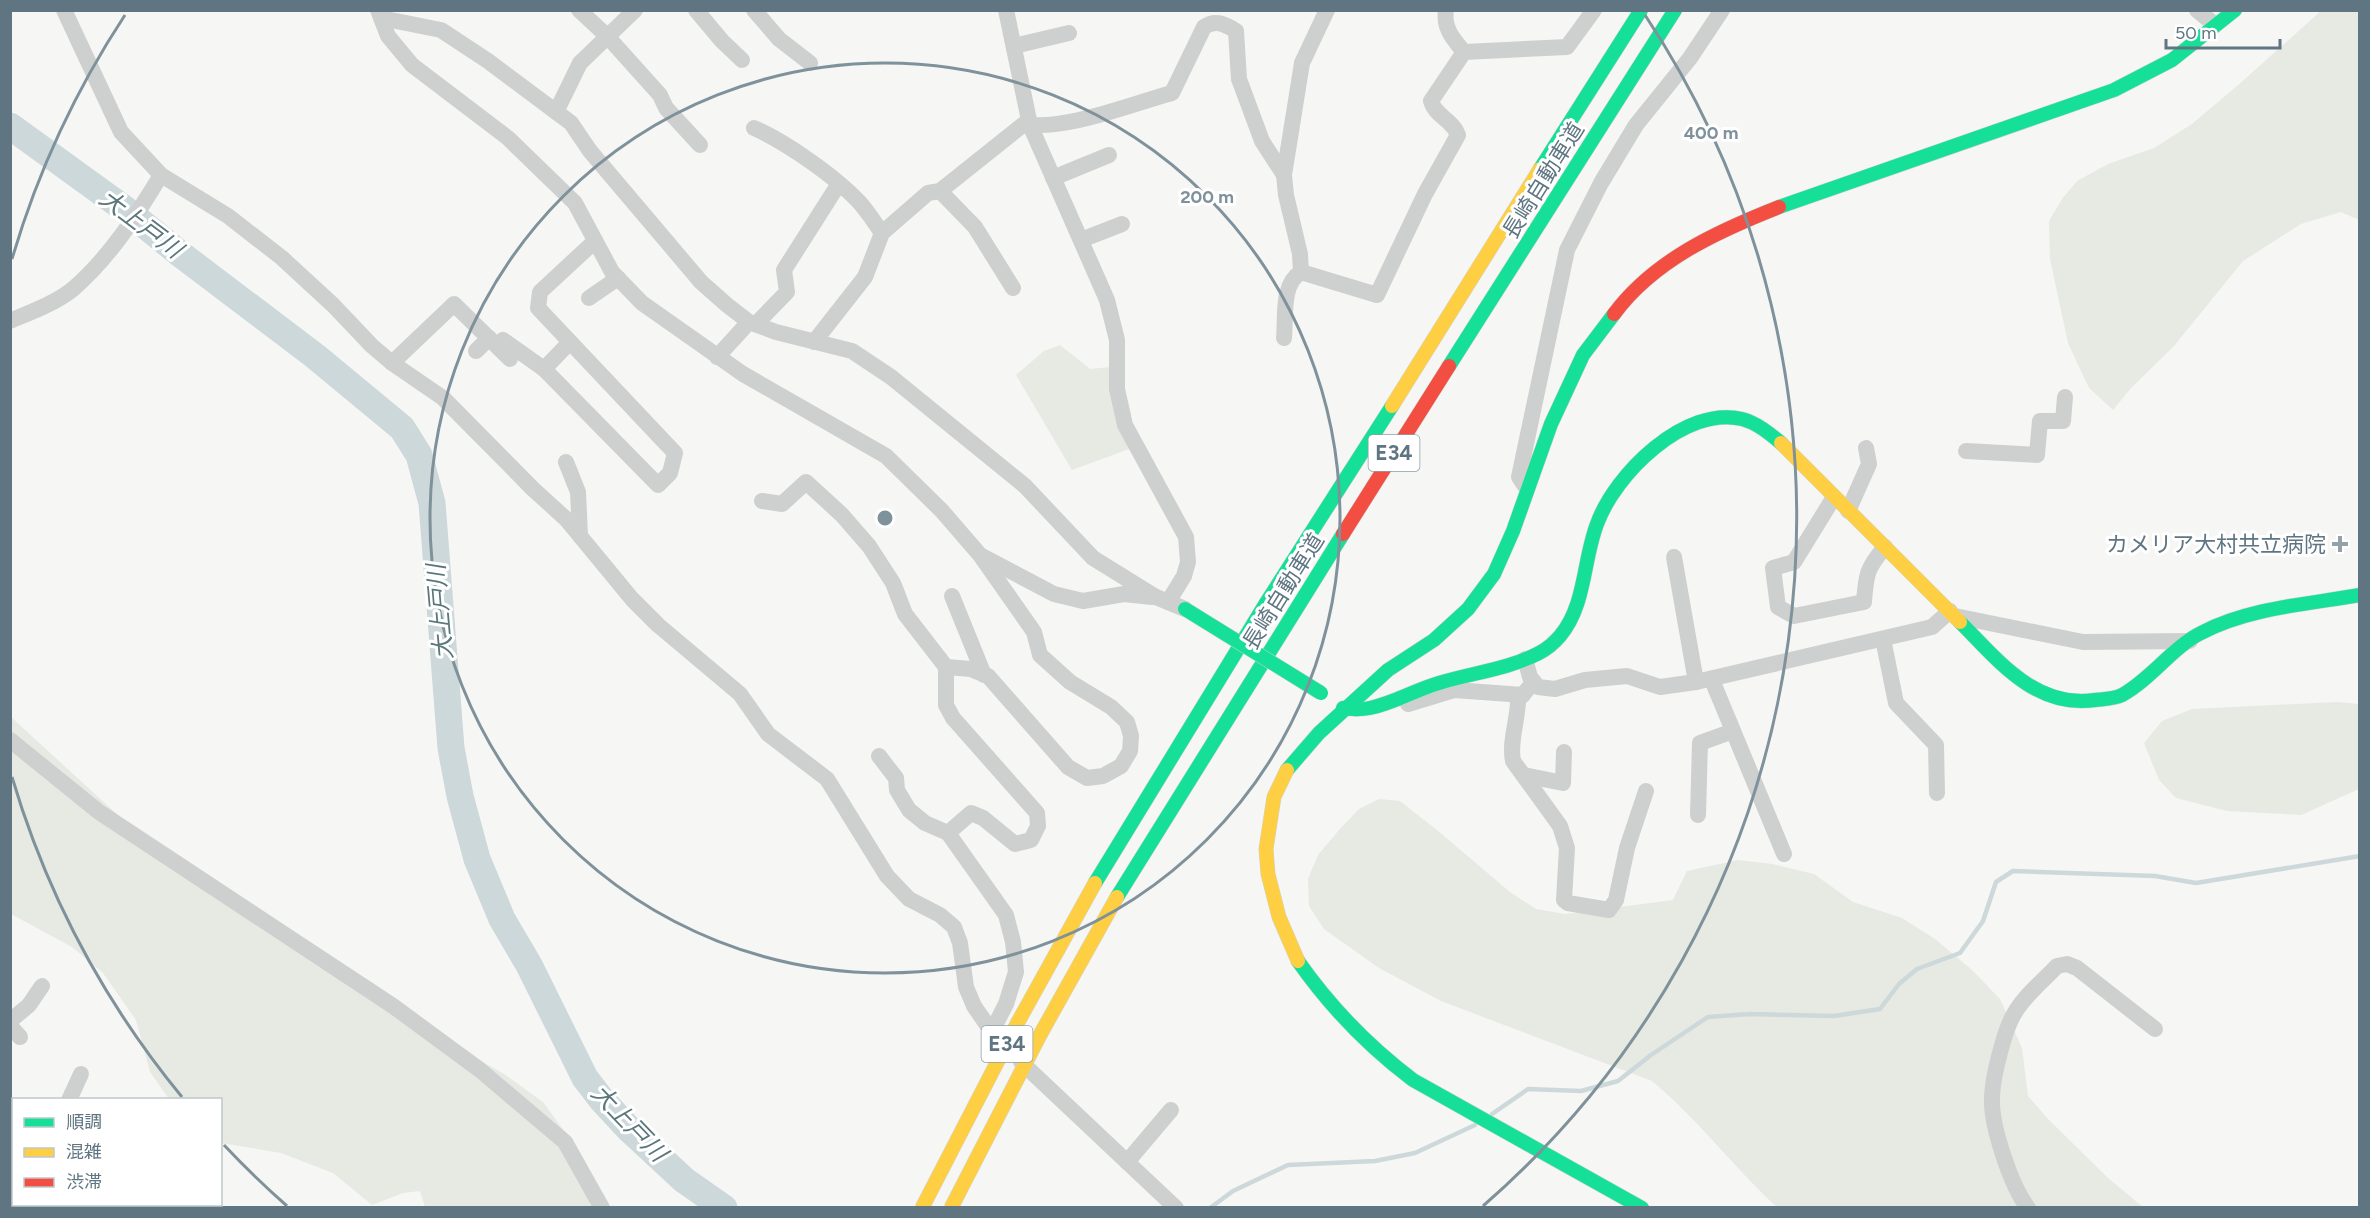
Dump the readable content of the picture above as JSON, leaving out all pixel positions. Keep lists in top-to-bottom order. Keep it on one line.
{"streets":{"main road":["長崎自動車道","E34"]},"water":["大上戸川"],"places":{"health":["カメリア大村共立病院"]},"legend":["順調","混雑","渋滞"],"scale_bar":"50 m","rings":["400 m","200 m"]}
